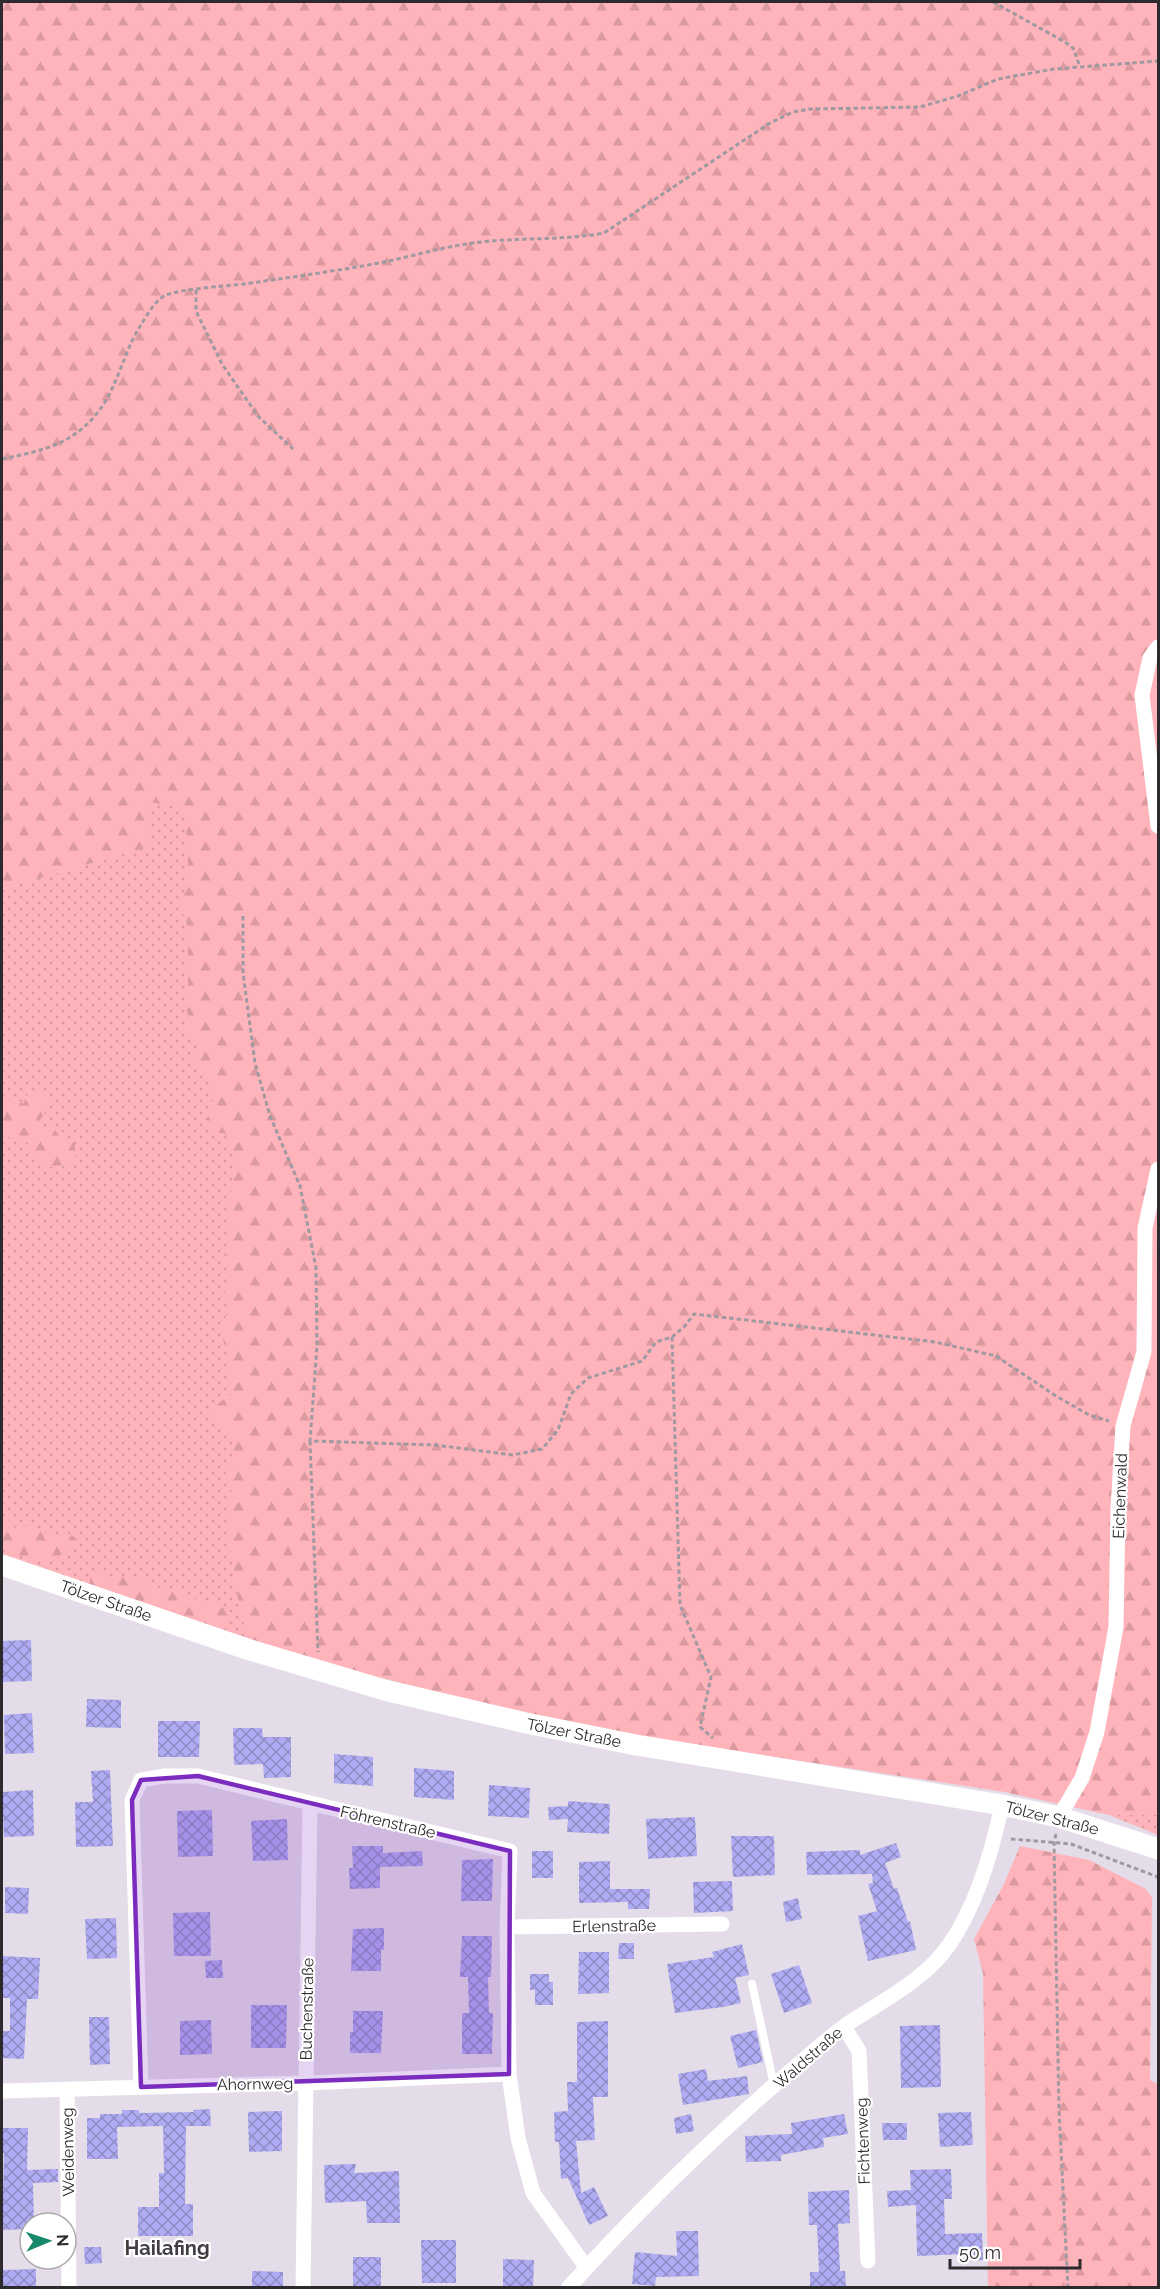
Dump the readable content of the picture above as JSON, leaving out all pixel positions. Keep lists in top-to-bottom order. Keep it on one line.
{"streets":{"main road":["Tölzer Straße"],"street":["Eichenwald","Föhrenstraße","Erlenstraße","Buchenstraße","Waldstraße","Ahornweg","Fichtenweg","Weidenweg"]},"crossings":[["Eichenwald","Tölzer Straße"],["Tölzer Straße","Waldstraße"],["Föhrenstraße","Erlenstraße"],["Föhrenstraße","Buchenstraße"],["Föhrenstraße","Waldstraße"],["Föhrenstraße","Ahornweg"],["Buchenstraße","Ahornweg"],["Waldstraße","Fichtenweg"],["Ahornweg","Weidenweg"]],"districts":["Hailafing"],"scale_bar":"50 m","north":"right"}
